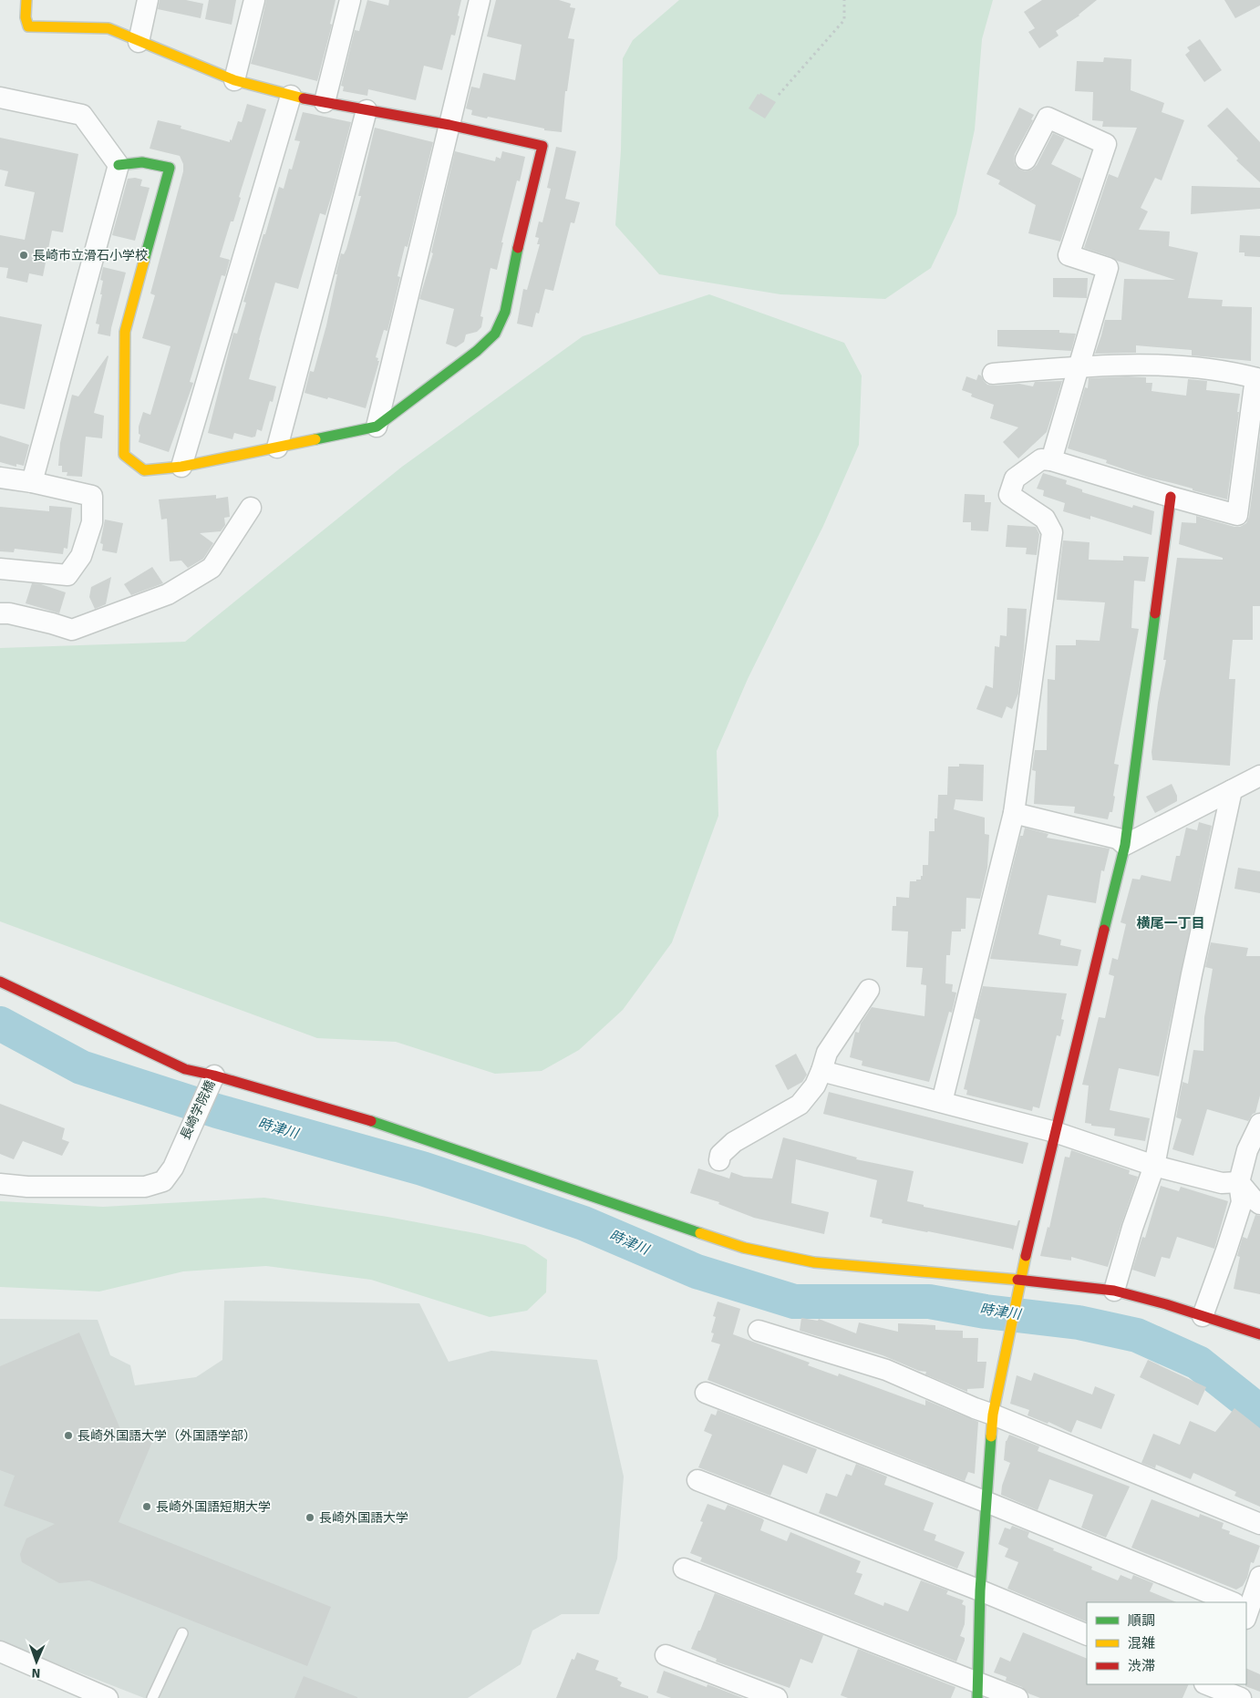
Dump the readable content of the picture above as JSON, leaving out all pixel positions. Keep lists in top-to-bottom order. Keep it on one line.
{"streets":{"street":["長崎学院橋"]},"districts":["横尾一丁目"],"water":["時津川"],"places":["長崎市立滑石小学校","長崎外国語大学（外国語学部）","長崎外国語短期大学","長崎外国語大学"],"legend":["順調","混雑","渋滞"],"north":"bottom"}
